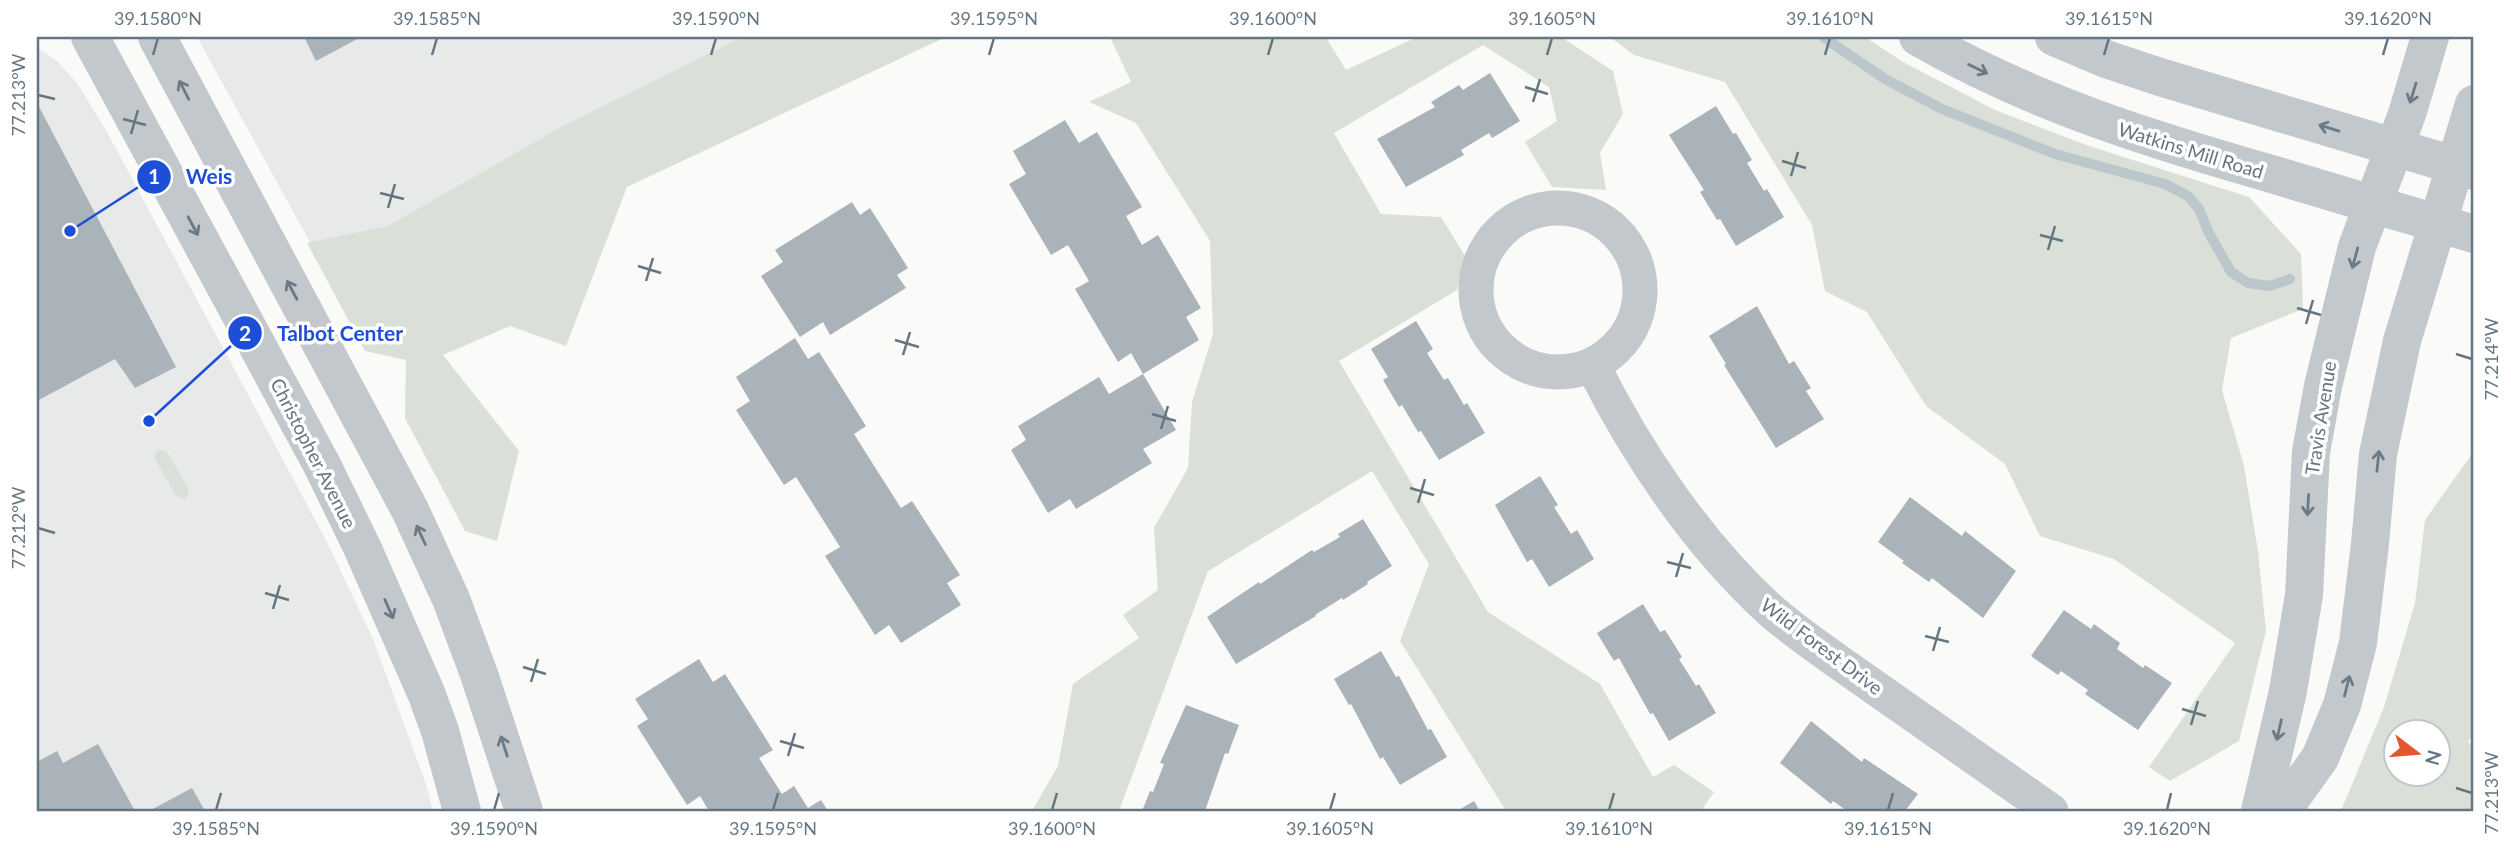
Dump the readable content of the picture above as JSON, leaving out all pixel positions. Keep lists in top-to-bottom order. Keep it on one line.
{"streets":{"street":["Watkins Mill Road","Travis Avenue","Christopher Avenue","Wild Forest Drive"]},"crossings":[["Watkins Mill Road","Travis Avenue"]],"places":["Weis","Talbot Center"],"north":"right","coordinates":["39.1580°N","39.1585°N","39.1590°N","39.1595°N","39.1600°N","39.1605°N","39.1610°N","39.1615°N","39.1620°N","77.213°W","77.214°W","77.212°W"]}
